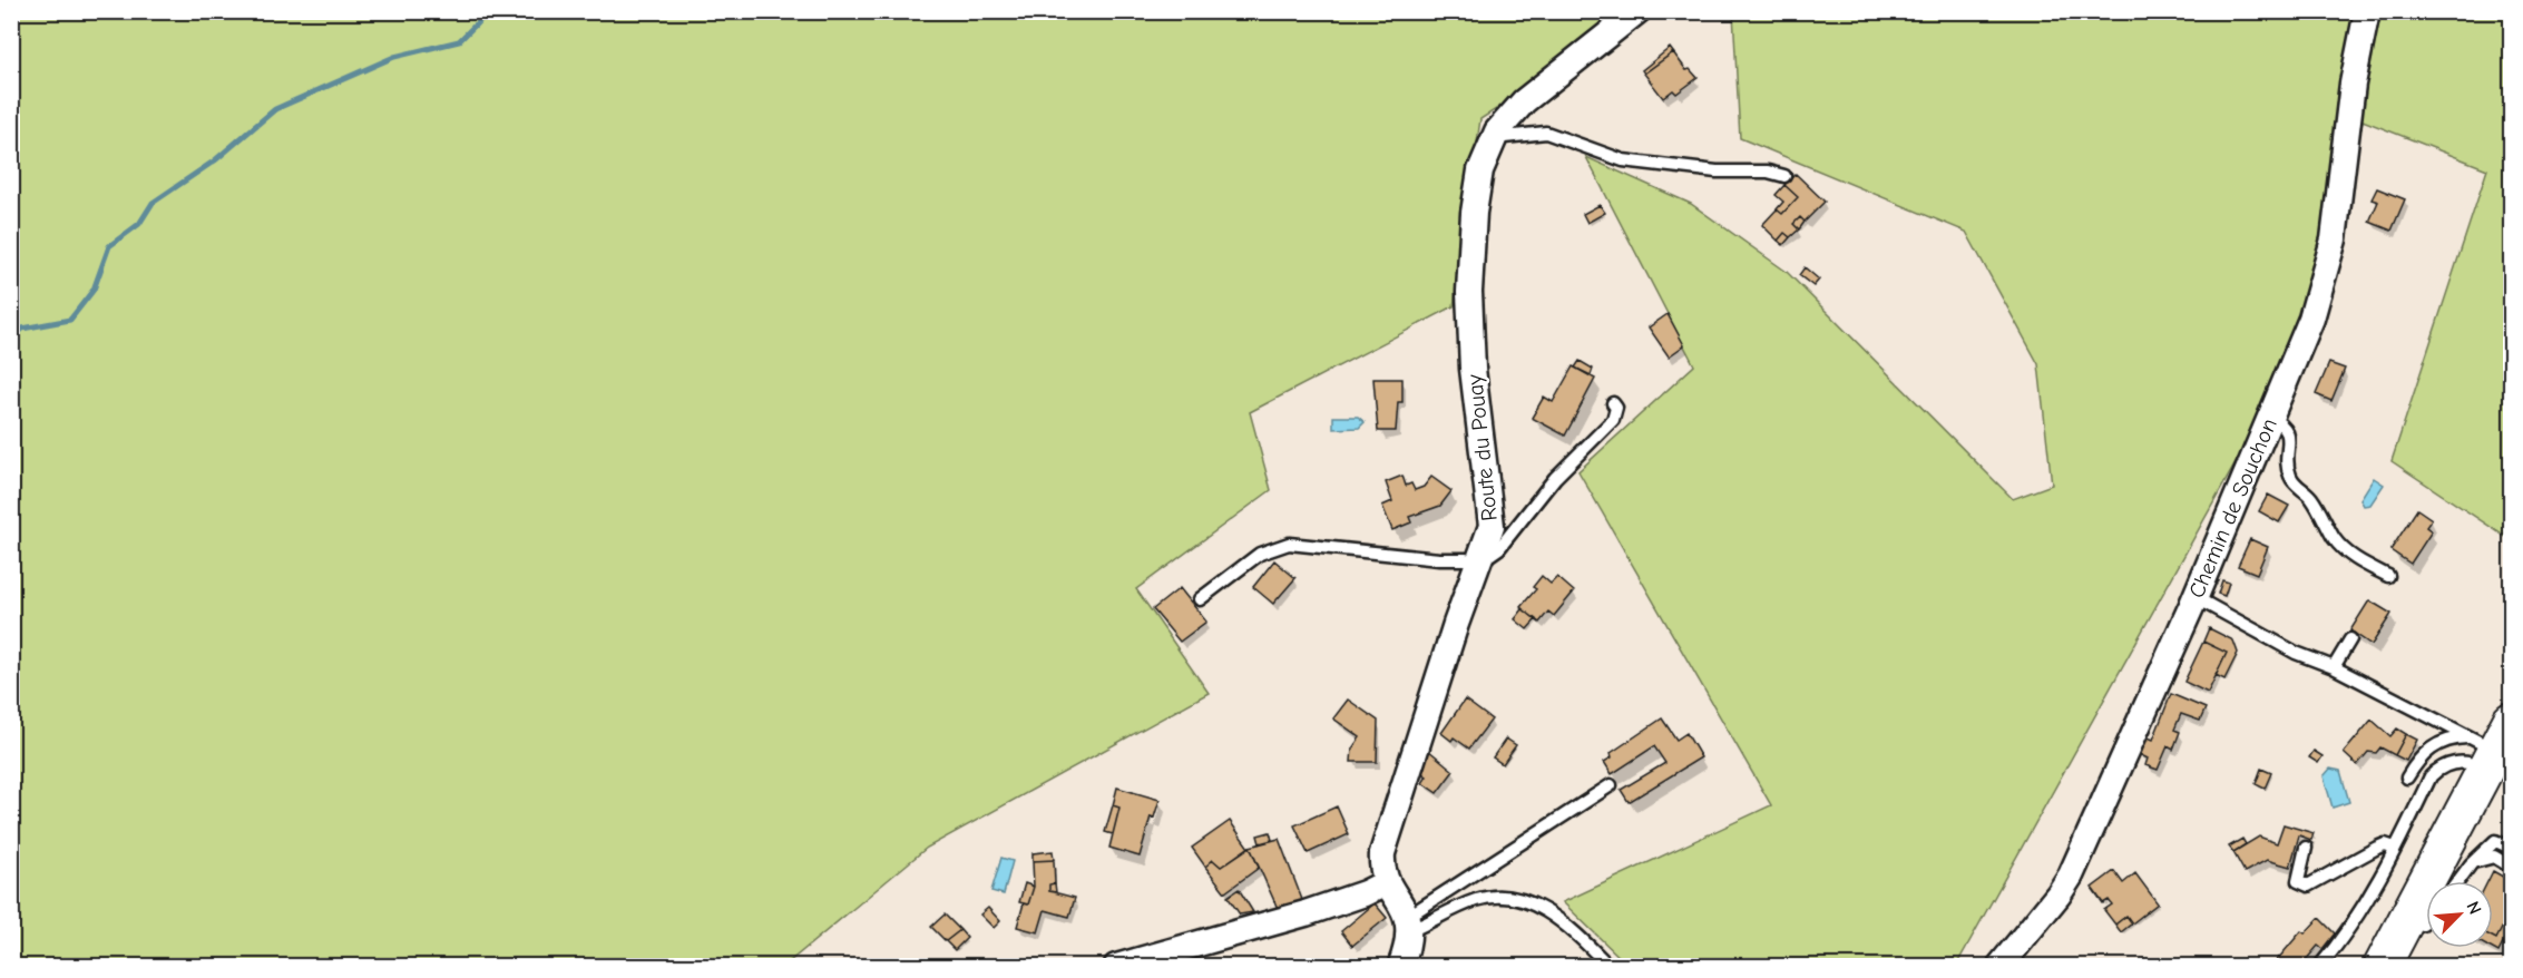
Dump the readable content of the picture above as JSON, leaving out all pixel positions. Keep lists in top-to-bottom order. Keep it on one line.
{"streets":{"street":["Route du Pouay","Chemin de Souchon"]},"north":"top right"}
